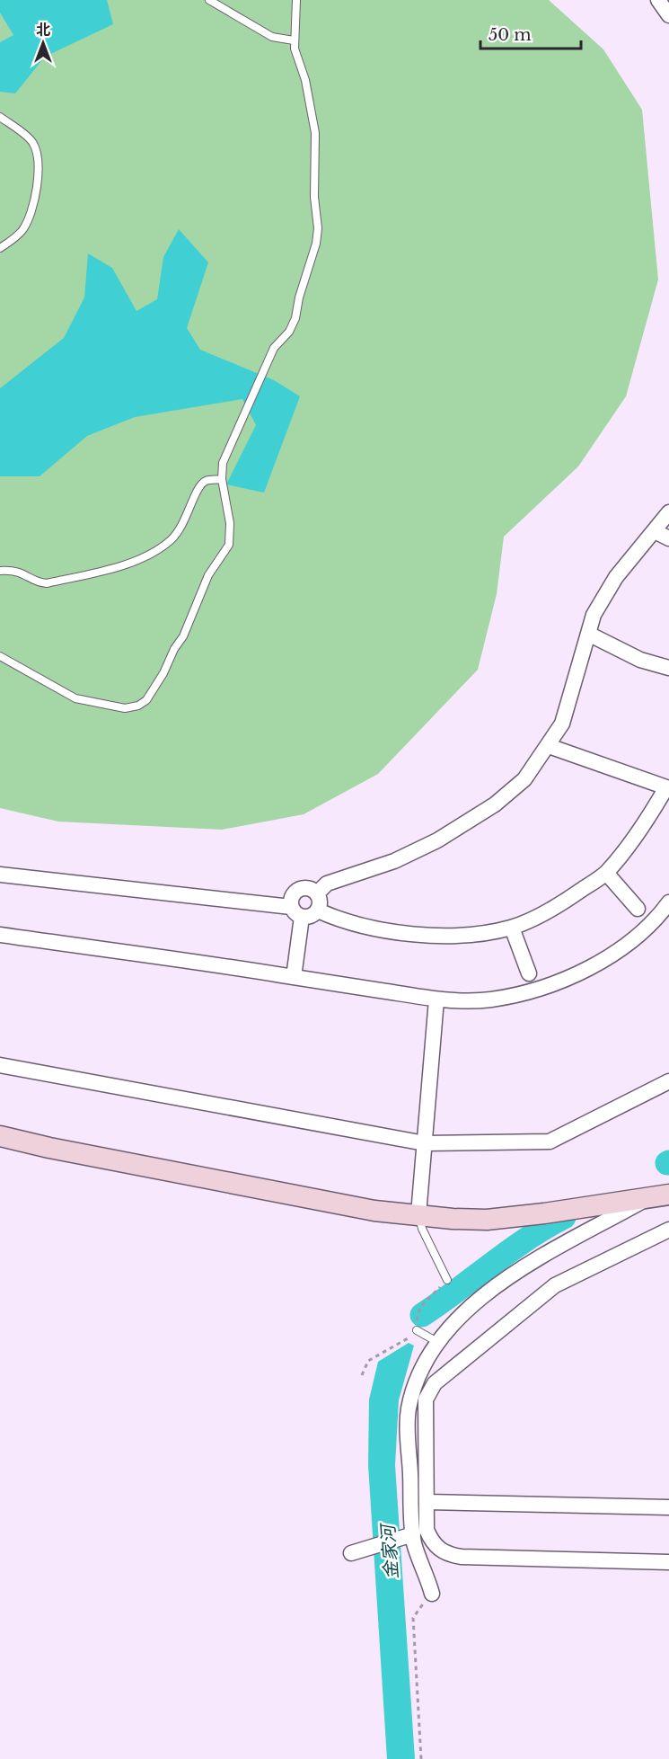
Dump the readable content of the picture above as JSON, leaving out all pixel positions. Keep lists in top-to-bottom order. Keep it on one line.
{"water":["金家河"],"scale_bar":"50 m","north":"top"}
